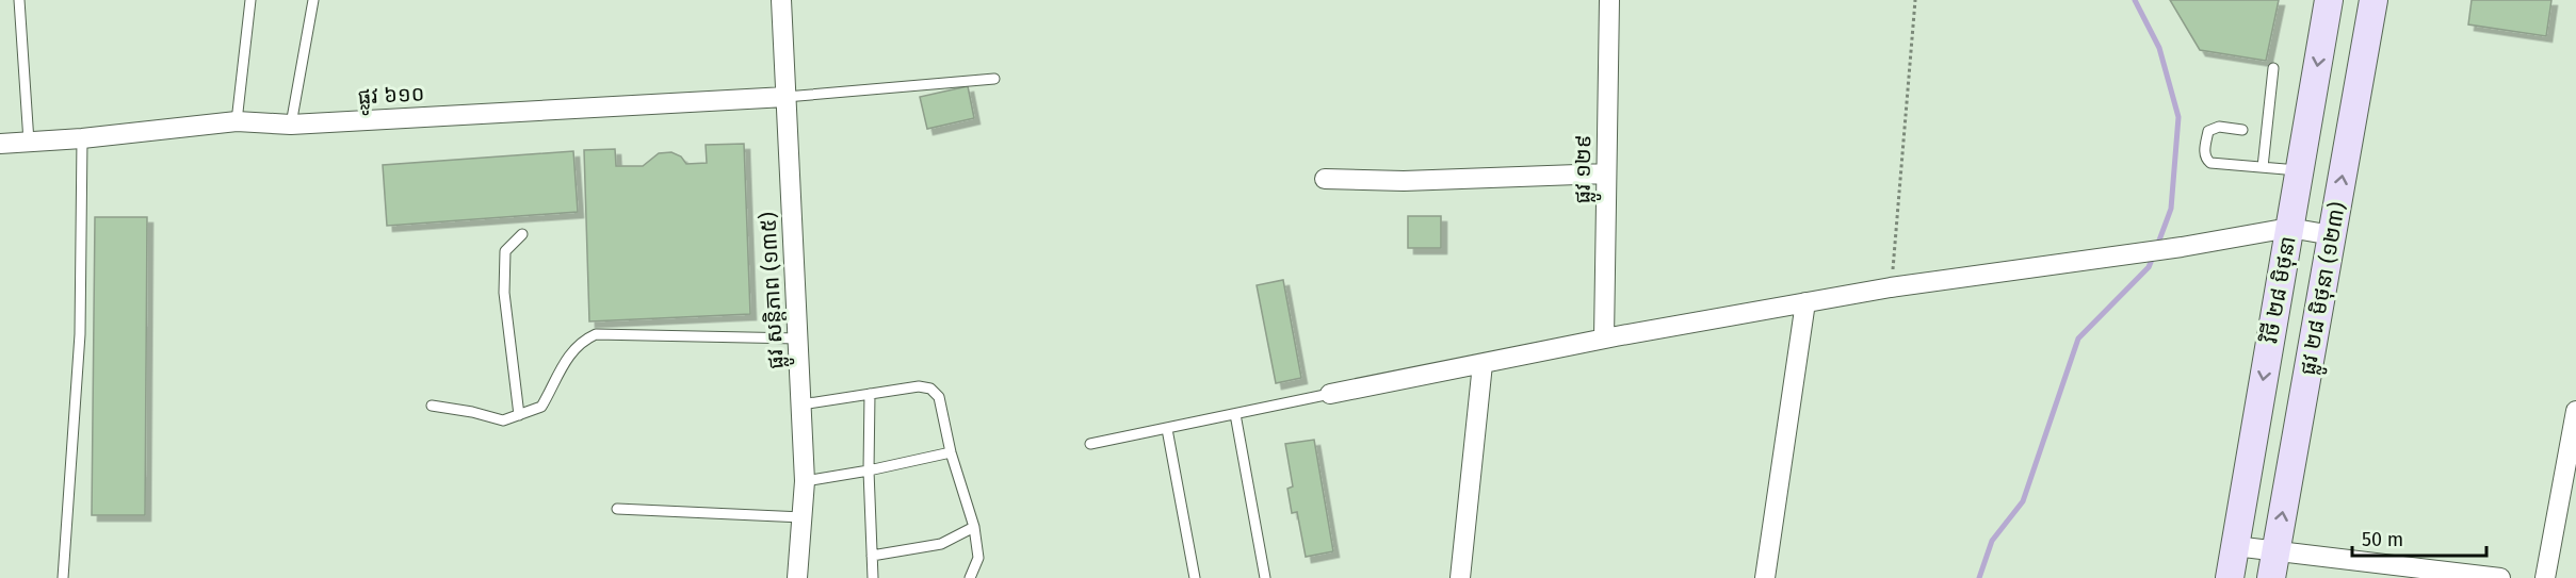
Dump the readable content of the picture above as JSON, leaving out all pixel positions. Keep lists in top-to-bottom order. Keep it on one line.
{"streets":{"main road":["ផ្លូវ ២៨ មិថុនា (១២៣)","វិថី ២៨ មិថុនា"],"street":["ផ្លូវ ៦១០","ផ្លូវ ១២៩","ផ្លូវ សន្តិភាព (១៣៥)"]},"crossings":[["ផ្លូវ ៦១០","ផ្លូវ សន្តិភាព (១៣៥)"]],"one_way":["ផ្លូវ ២៨ មិថុនា (១២៣)","វិថី ២៨ មិថុនា"],"scale_bar":"50 m"}
